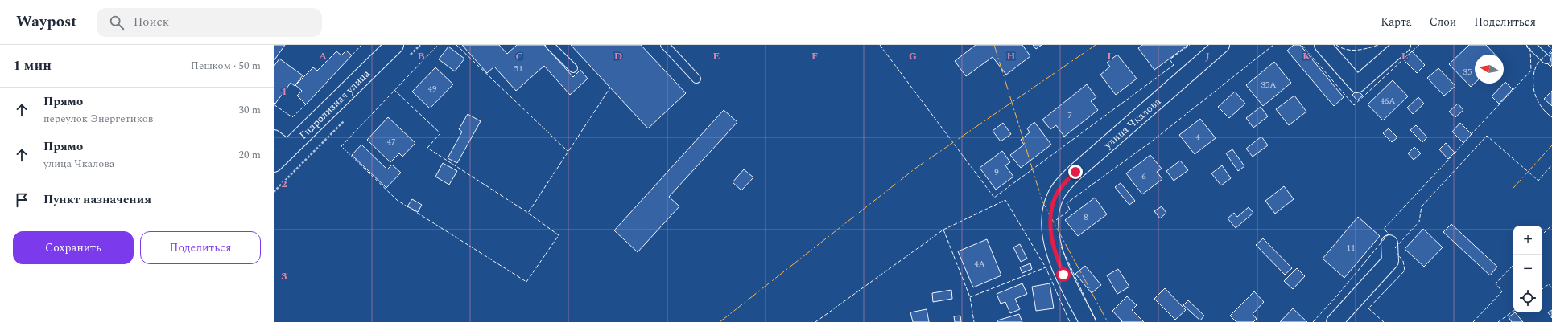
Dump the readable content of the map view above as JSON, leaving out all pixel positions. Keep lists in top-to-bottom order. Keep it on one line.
{"streets":{"highway":["Гидролизная улица"],"street":["улица Чкалова"]},"house_numbers":["51","35","35А","49","46А","7","4","47","9","6","8","11","4А"],"north":"left","page":{"header":"Waypost","search":"Поиск","nav":["Карта","Слои","Поделиться"],"heading":["1 мин","Пешком · 50 m"],"list":[["Прямо","переулок Энергетиков","30 m"],["Прямо","улица Чкалова","20 m"],"Пункт назначения"],"buttons":["Сохранить","Поделиться"],"map_buttons":["+","−"]},"grid":{"columns":["A","B","C","D","E","F","G","H","I","J","K","L"],"rows":["1","2","3"]}}
